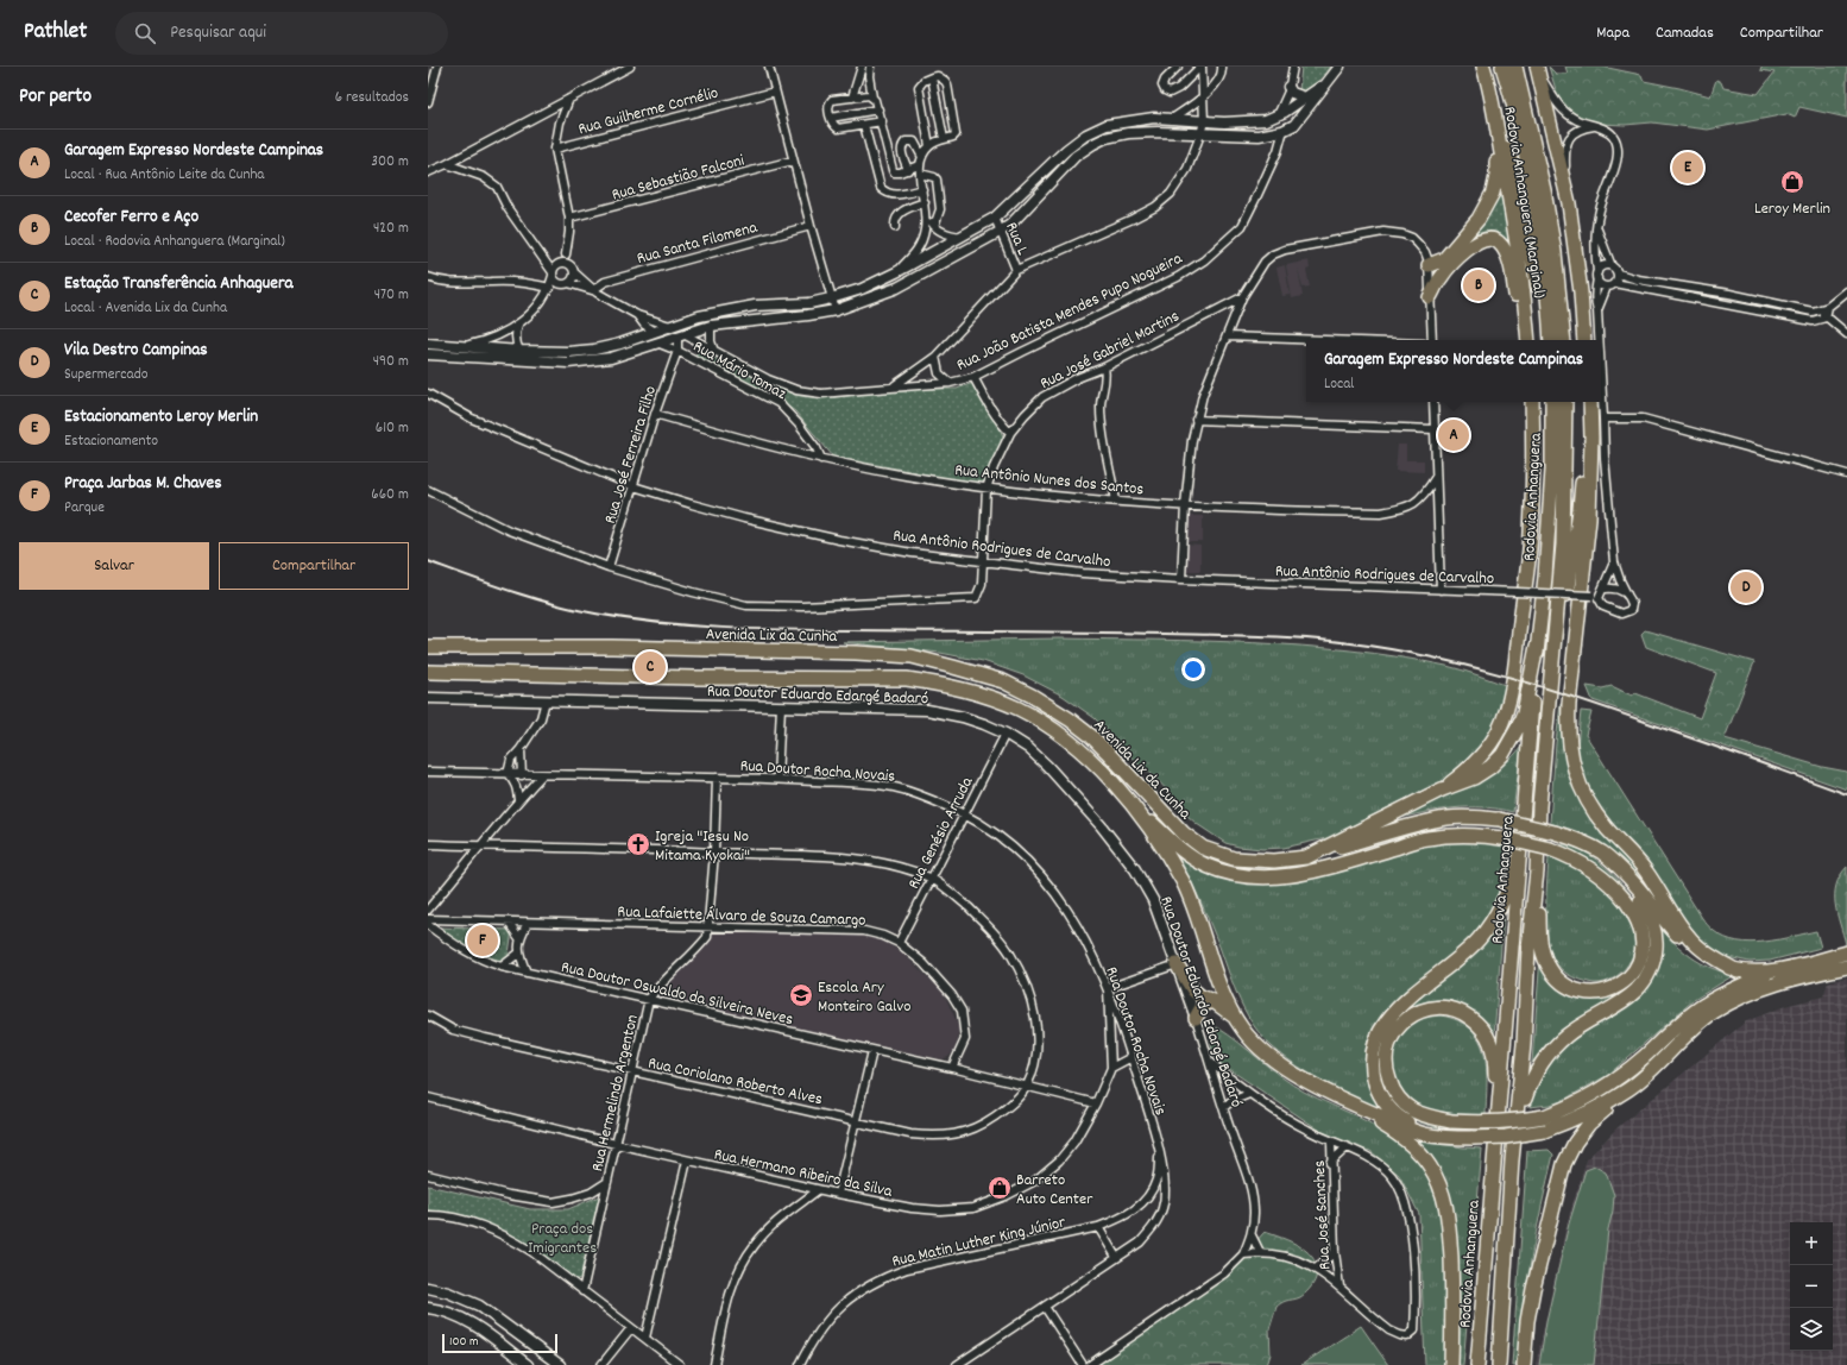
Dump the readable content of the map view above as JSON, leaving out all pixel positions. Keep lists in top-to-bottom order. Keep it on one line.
{"streets":{"highway":["Rodovia Anhanguera (Marginal)","Rodovia Anhanguera","Avenida Lix da Cunha"],"street":["Rua Guilherme Cornélio","Rua Sebastião Falconi","Rua L","Rua Santa Filomena","Rua João Batista Mendes Pupo Nogueira","Rua José Gabriel Martins","Rua Mário Tomaz","Rua José Ferreira Filho","Rua Antônio Nunes dos Santos","Rua Antônio Rodrigues de Carvalho","Rua Doutor Eduardo Edargé Badaró","Rua Doutor Rocha Novais","Rua Genésio Arruda","Rua Lafaiette Álvaro de Souza Camargo","Rua Doutor Oswaldo da Silveira Neves","Rua Coriolano Roberto Alves","Rua Hermelindo Argenton","Rua Hermano Ribeiro da Silva","Rua José Sanches","Rua Matin Luther King Júnior"]},"crossings":[["Rua João Batista Mendes Pupo Nogueira","Rua Mário Tomaz"],["Rua José Gabriel Martins","Rua José Ferreira Filho"],["Rua José Gabriel Martins","Rua Antônio Nunes dos Santos"],["Rua José Gabriel Martins","Rua Antônio Rodrigues de Carvalho"],["Rua Mário Tomaz","Rua José Ferreira Filho"],["Rua Mário Tomaz","Rua Antônio Nunes dos Santos"],["Rua José Ferreira Filho","Rua Antônio Nunes dos Santos"],["Rua José Ferreira Filho","Rua Antônio Rodrigues de Carvalho"],["Rodovia Anhanguera","Avenida Lix da Cunha"],["Rua Doutor Eduardo Edargé Badaró","Rua Genésio Arruda"],["Rua Doutor Rocha Novais","Rua Genésio Arruda"],["Rua Doutor Rocha Novais","Rua Hermelindo Argenton"],["Rua Doutor Rocha Novais","Rua Hermano Ribeiro da Silva"],["Rua Doutor Rocha Novais","Rua Matin Luther King Júnior"],["Rua Genésio Arruda","Rua Lafaiette Álvaro de Souza Camargo"],["Rua Lafaiette Álvaro de Souza Camargo","Rua Doutor Oswaldo da Silveira Neves"],["Rua Lafaiette Álvaro de Souza Camargo","Rua Hermelindo Argenton"],["Rua Doutor Oswaldo da Silveira Neves","Rua Coriolano Roberto Alves"],["Rua Doutor Oswaldo da Silveira Neves","Rua Hermelindo Argenton"],["Rua Doutor Oswaldo da Silveira Neves","Rua Hermano Ribeiro da Silva"],["Rua Coriolano Roberto Alves","Rua Hermelindo Argenton"],["Rua Hermelindo Argenton","Rua Hermano Ribeiro da Silva"]],"parks":["Praça dos Imigrantes"],"places":{"shop":["Leroy Merlin","Barreto Auto Center"],"church":["Igreja \"Iesu No Mitama Kyokai\""],"school or university":["Escola Ary Monteiro Galvo"]},"scale_bar":"100 m","page":{"header":"Pathlet","search":"Pesquisar aqui","nav":["Mapa","Camadas","Compartilhar"],"heading":["Por perto","6 resultados"],"list":[{"mark":"A","name":"Garagem Expresso Nordeste Campinas","note":"Local · Rua Antônio Leite da Cunha","value":"300 m"},{"mark":"B","name":"Cecofer Ferro e Aço","note":"Local · Rodovia Anhanguera (Marginal)","value":"420 m"},{"mark":"C","name":"Estação Transferência Anhaguera","note":"Local · Avenida Lix da Cunha","value":"470 m"},{"mark":"D","name":"Vila Destro Campinas","note":"Supermercado","value":"490 m"},{"mark":"E","name":"Estacionamento Leroy Merlin","note":"Estacionamento","value":"610 m"},{"mark":"F","name":"Praça Jarbas M. Chaves","note":"Parque","value":"660 m"}],"pins":["E","B","A","D","C","F"],"popup":["Garagem Expresso Nordeste Campinas","Local"],"buttons":["Salvar","Compartilhar"],"map_buttons":["+","−"],"scale":"100 m"}}
